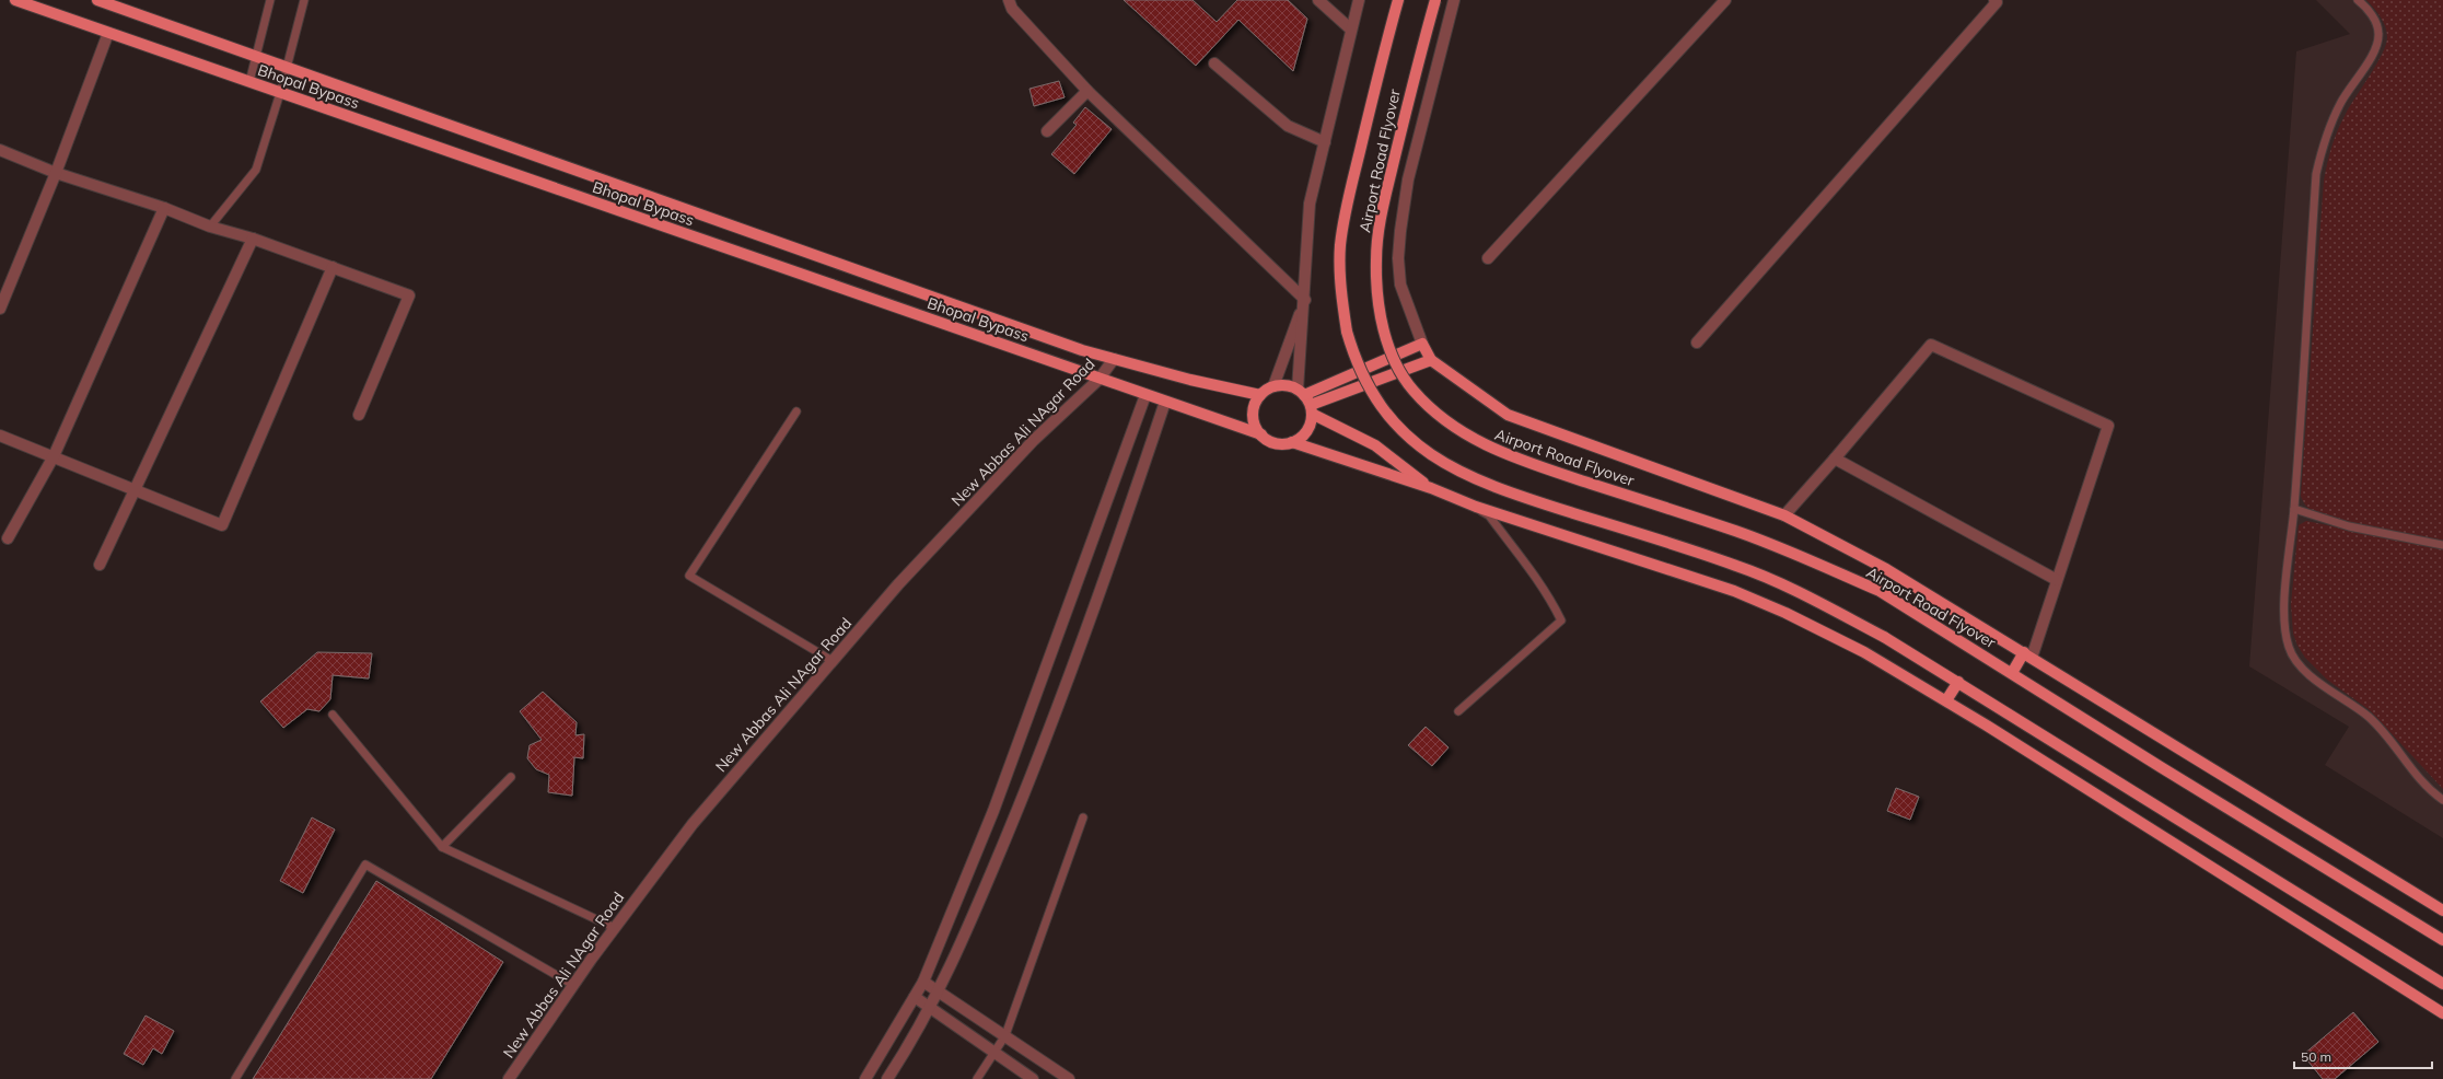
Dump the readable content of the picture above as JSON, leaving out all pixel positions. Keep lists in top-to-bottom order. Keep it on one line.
{"streets":{"main road":["Bhopal Bypass","Airport Road Flyover"],"street":["New Abbas Ali NAgar Road"]},"crossings":[["Bhopal Bypass","New Abbas Ali NAgar Road"]],"scale_bar":"50 m"}
